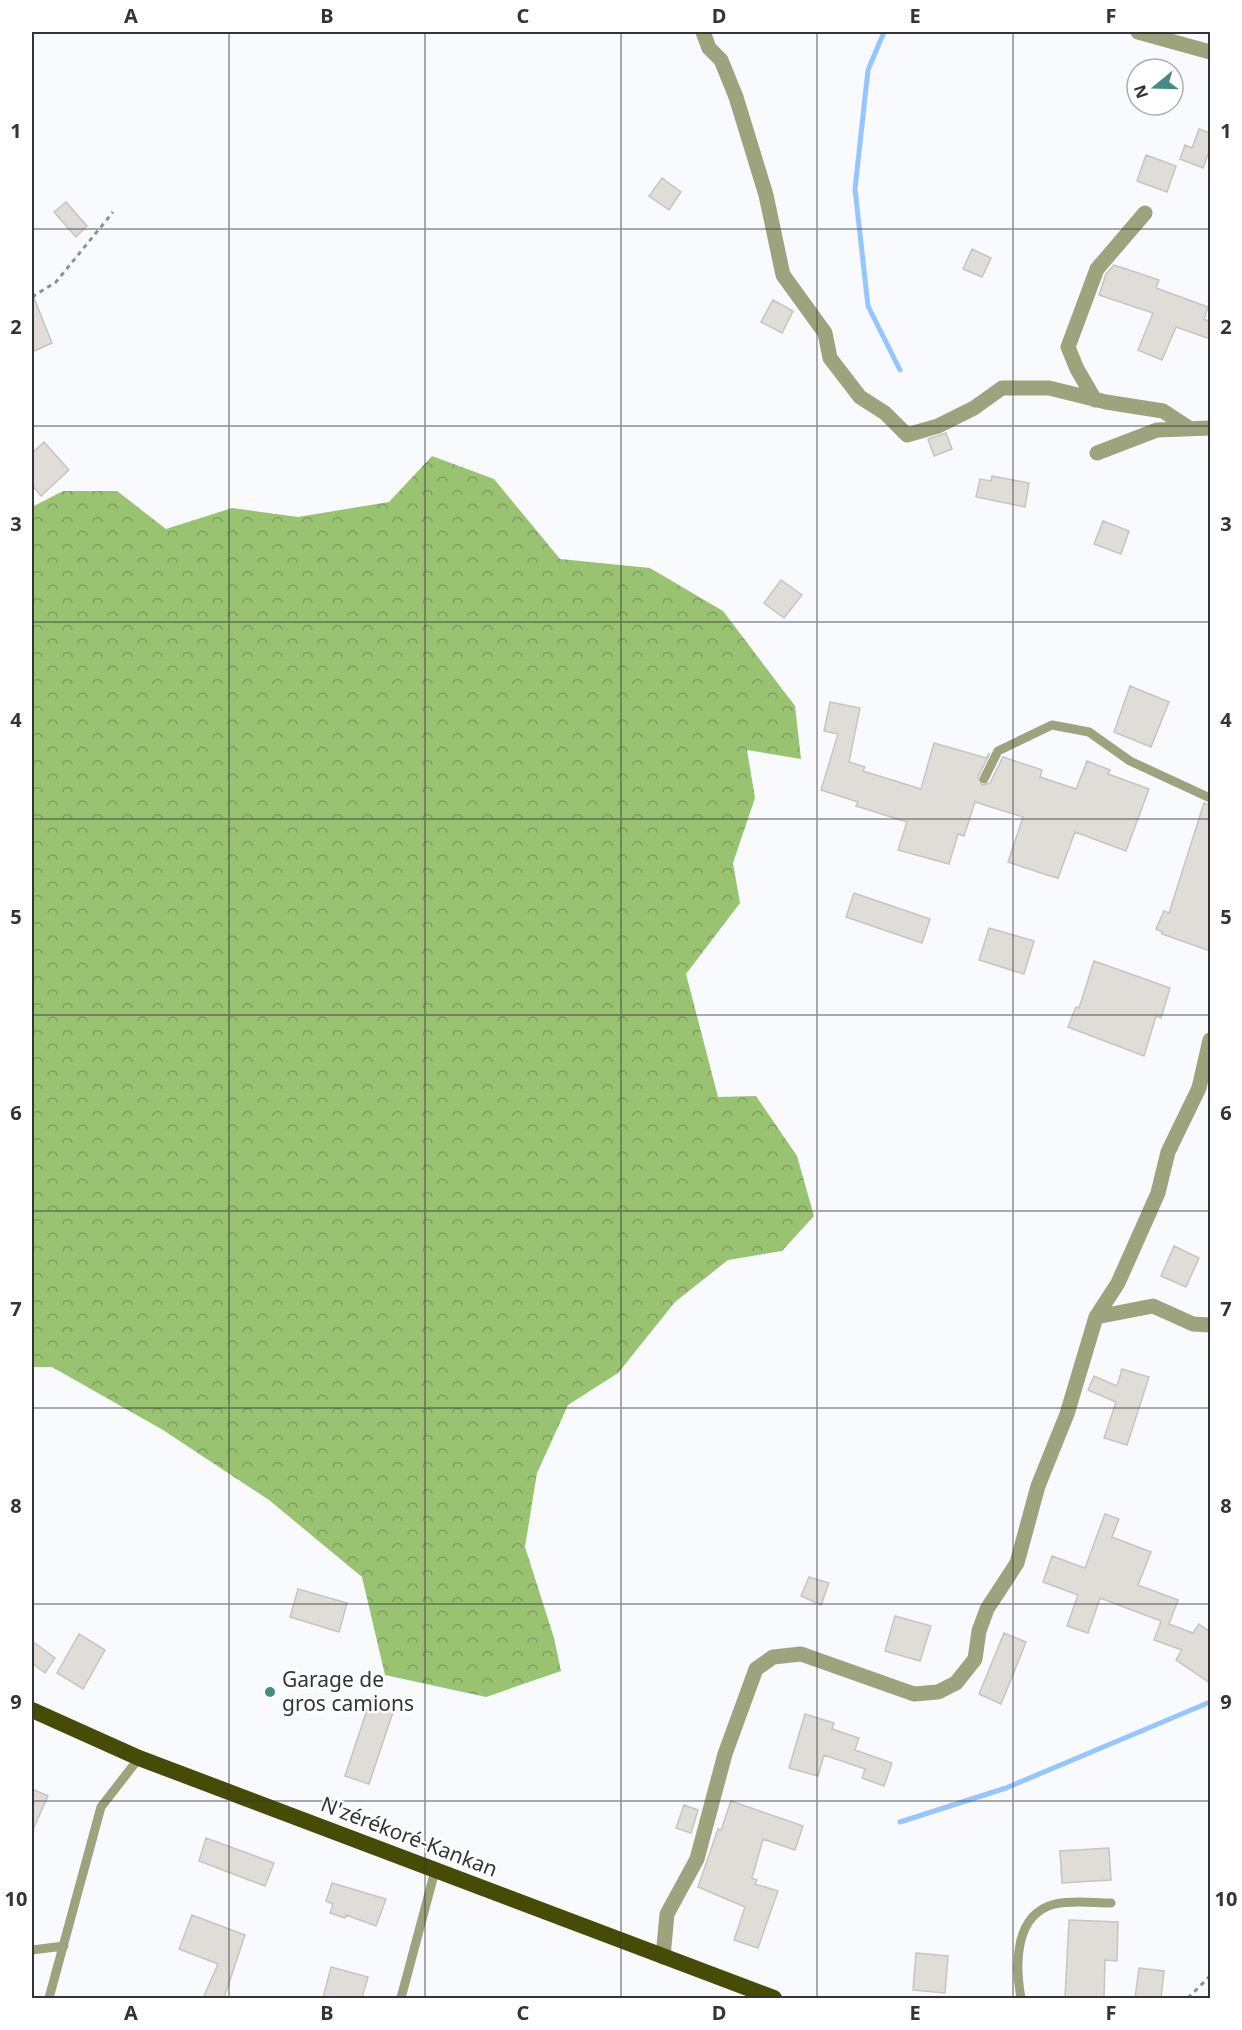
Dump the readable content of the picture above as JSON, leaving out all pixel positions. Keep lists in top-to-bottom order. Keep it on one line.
{"streets":{"highway":["N'zérékoré-Kankan"]},"places":["Garage de gros camions"],"north":"left","grid":{"columns":["A","B","C","D","E","F"],"rows":["1","2","3","4","5","6","7","8","9","10"]}}
